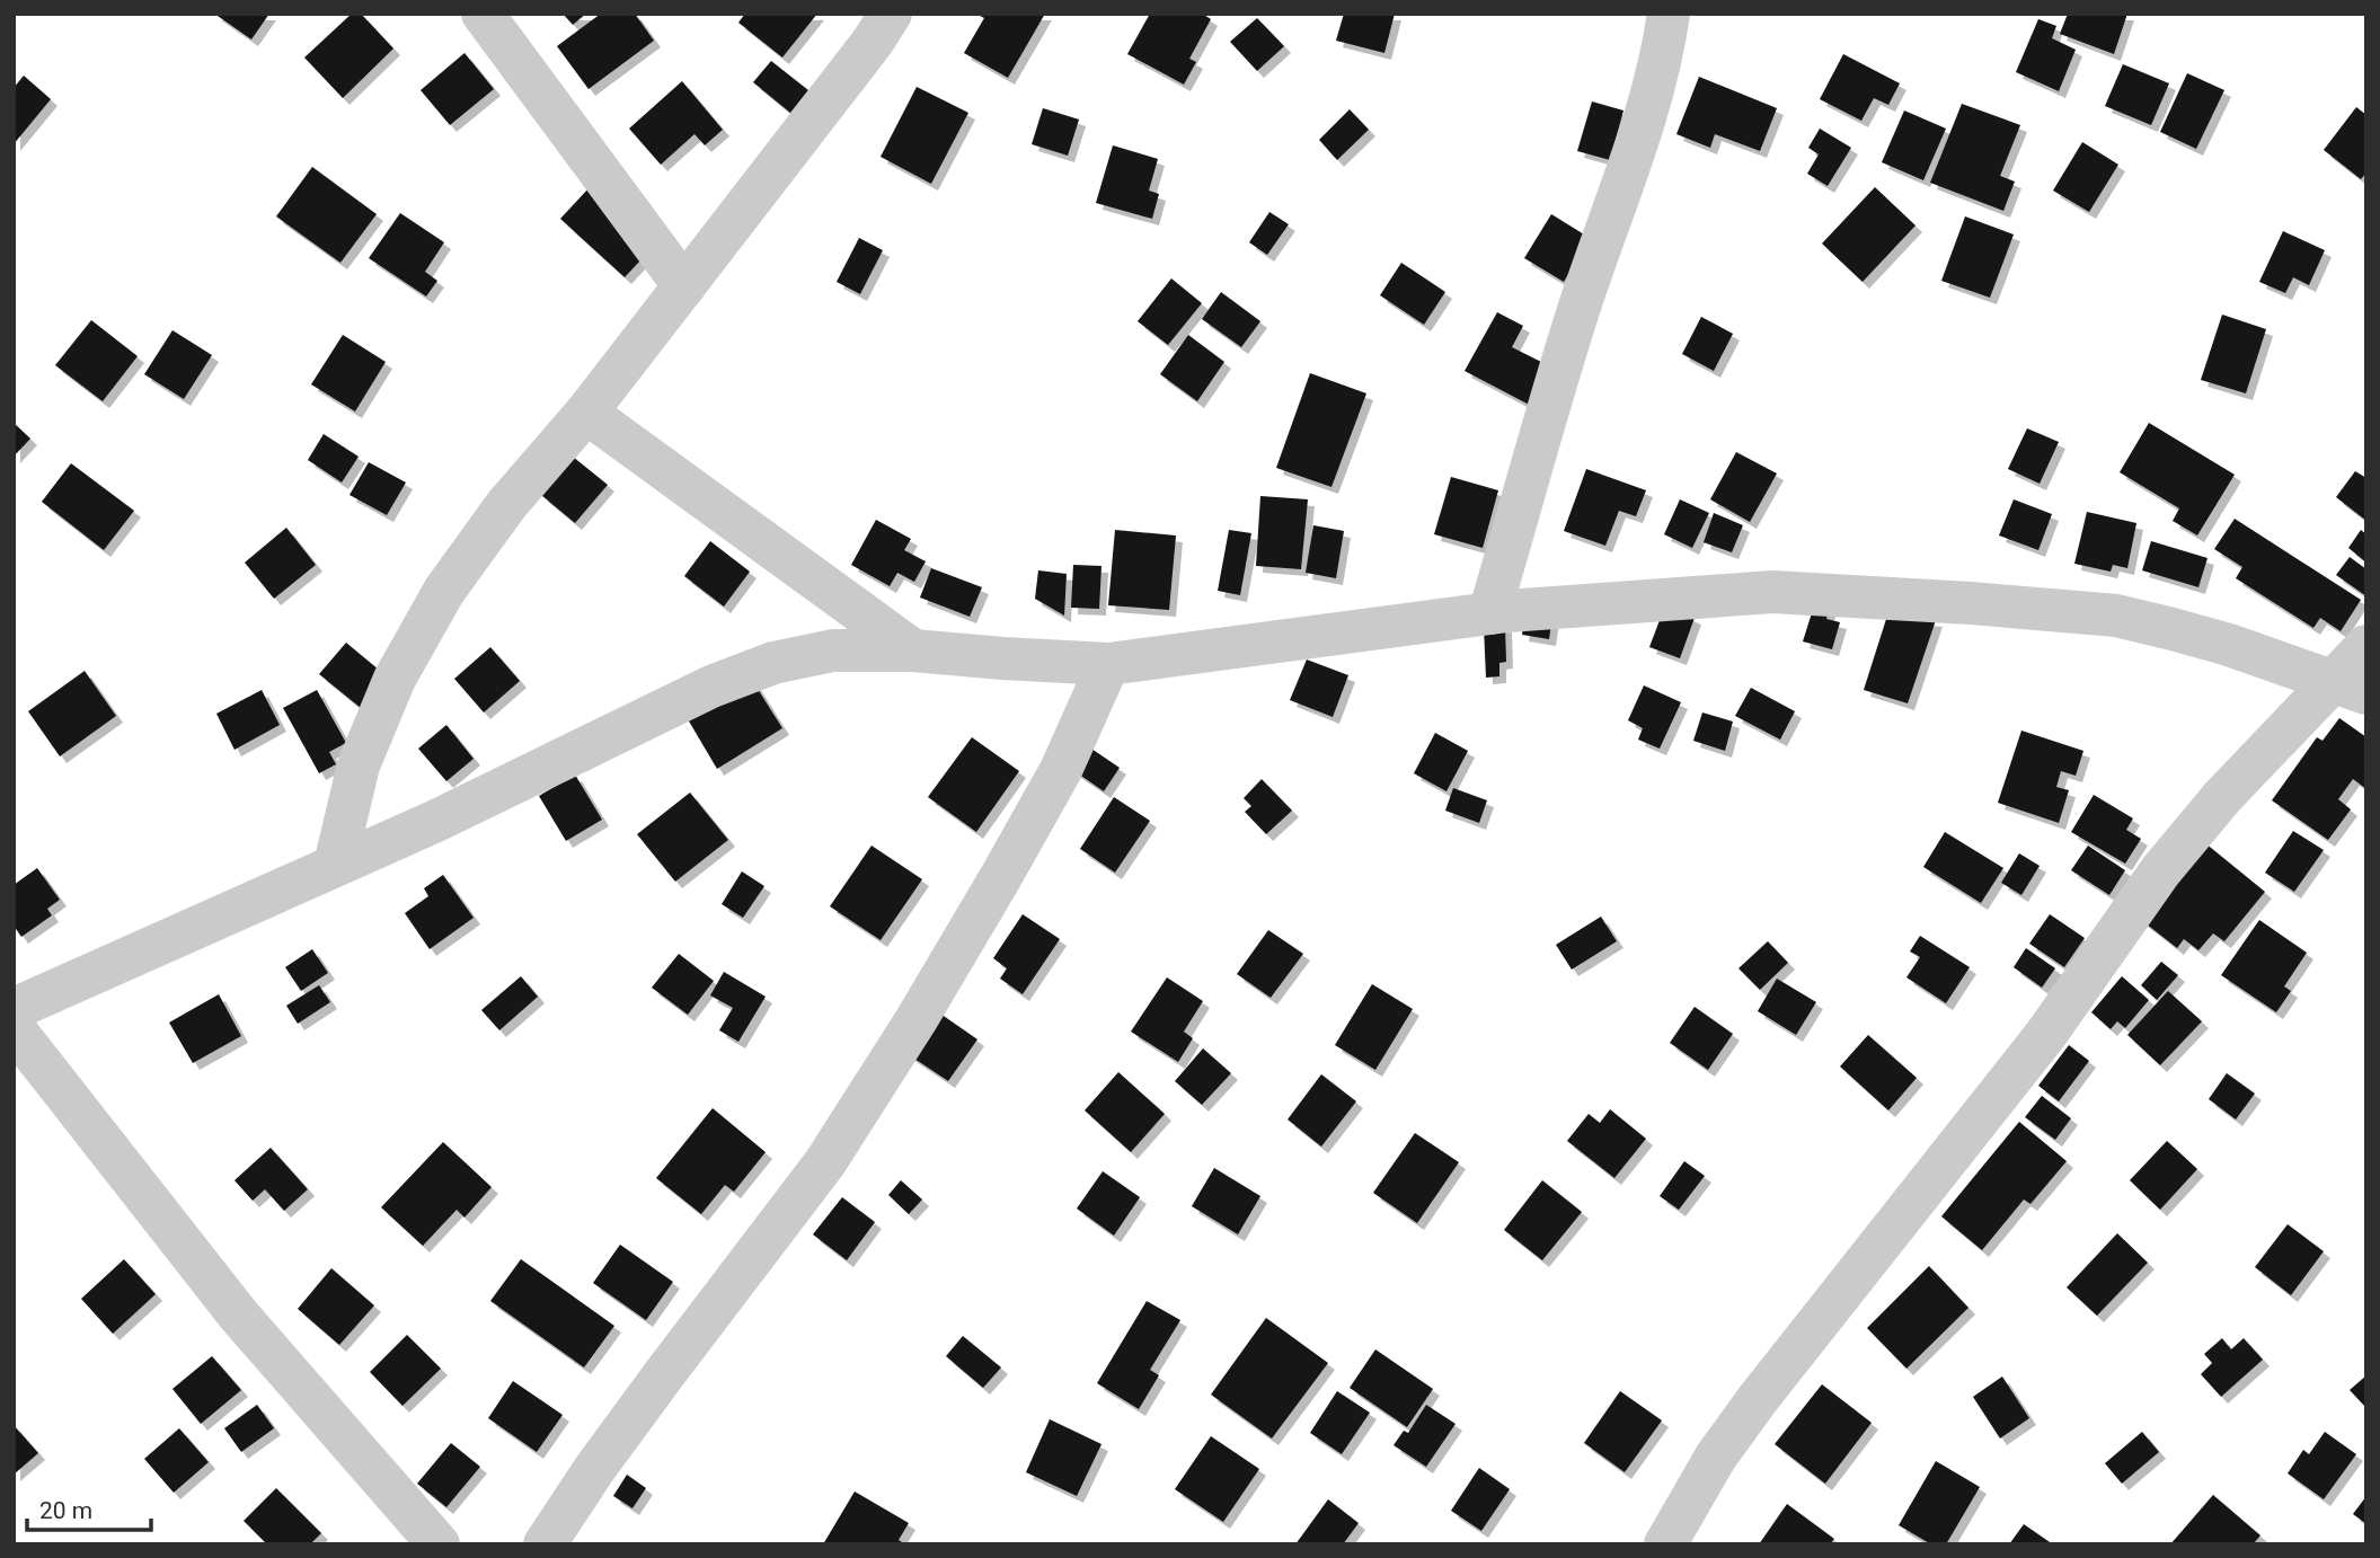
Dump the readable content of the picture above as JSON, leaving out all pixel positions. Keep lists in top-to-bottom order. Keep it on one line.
{"scale_bar":"20 m"}
